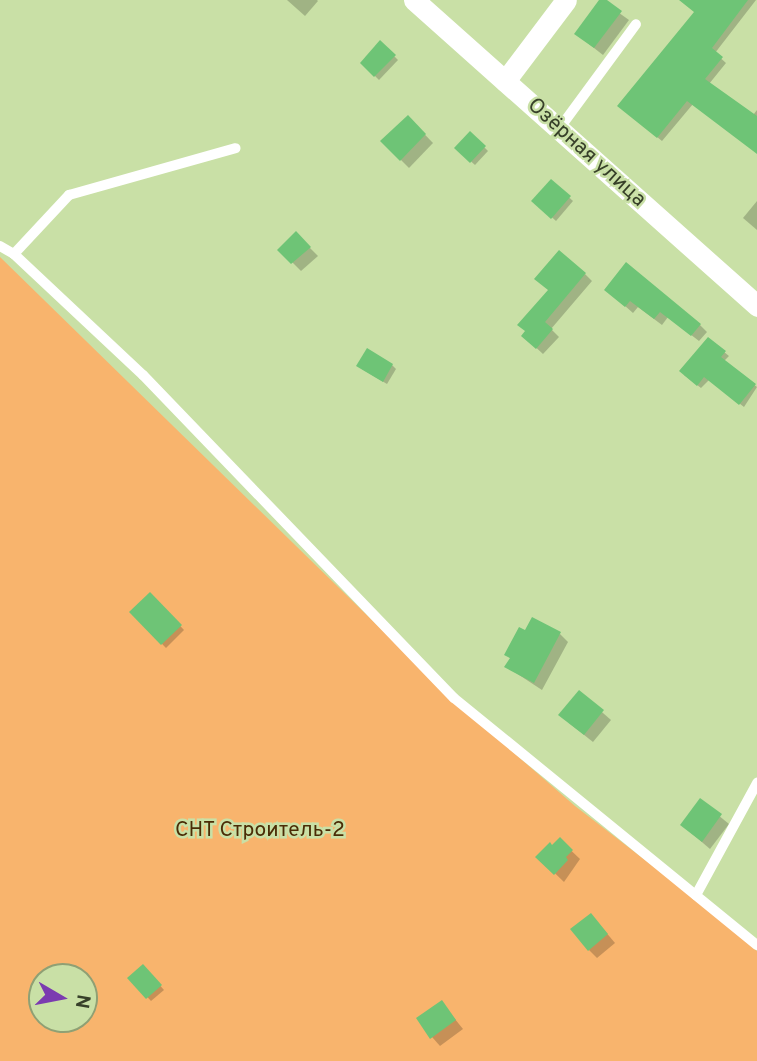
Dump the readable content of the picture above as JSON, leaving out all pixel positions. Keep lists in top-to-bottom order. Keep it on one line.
{"streets":{"street":["Озёрная улица"]},"parks":["СНТ Строитель-2"],"north":"right"}
